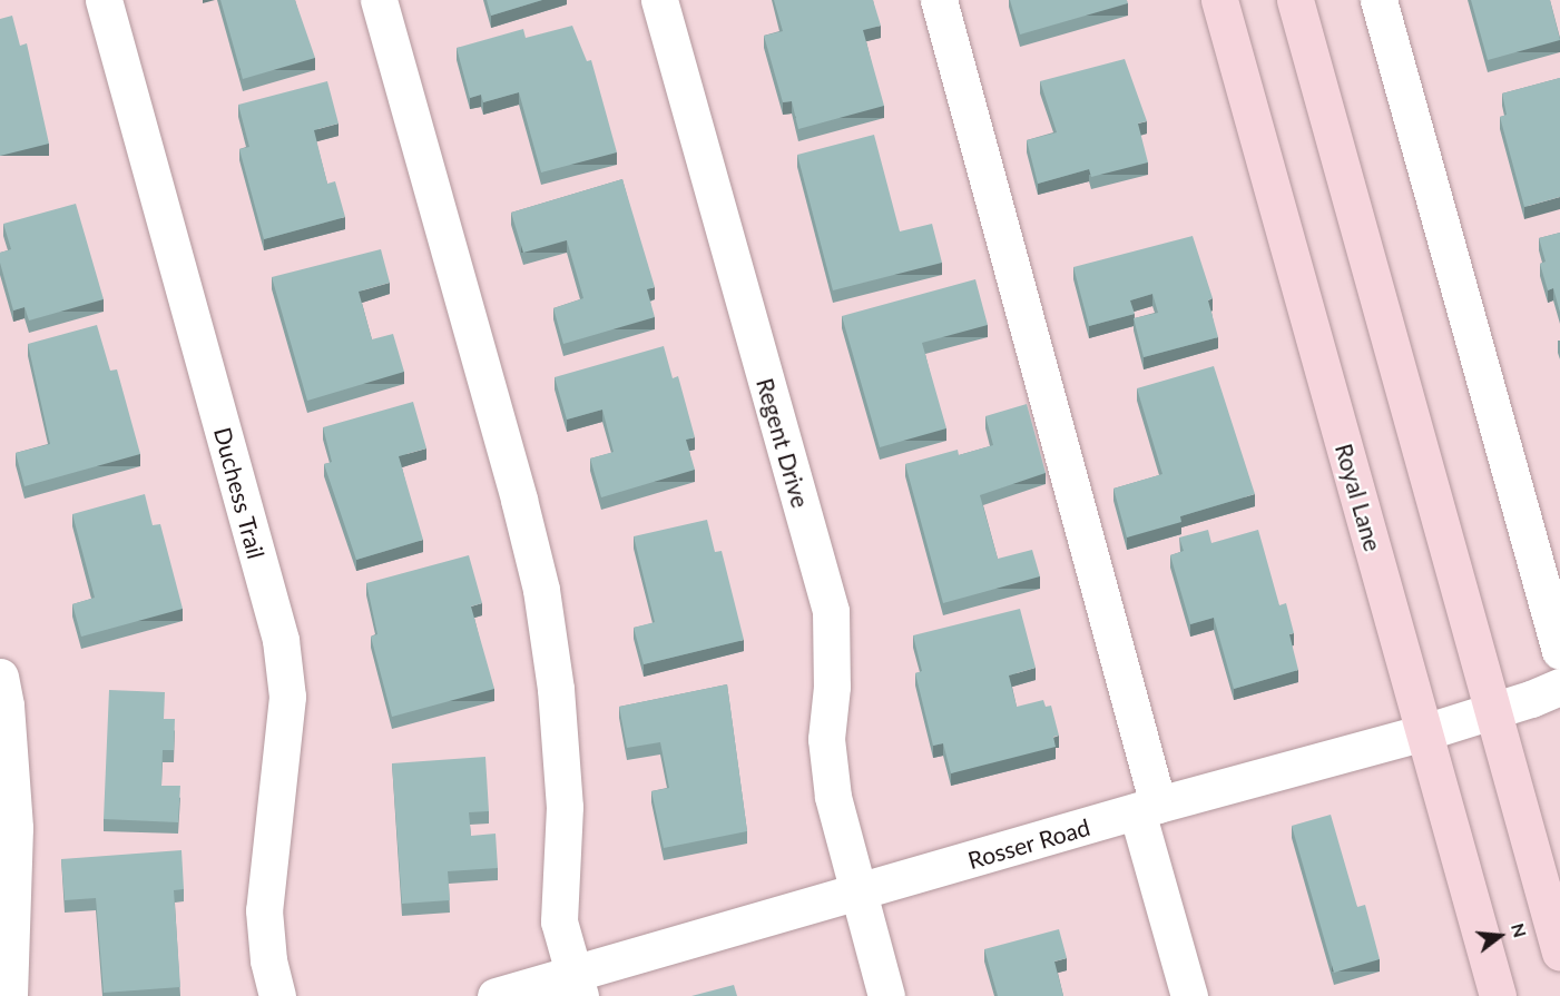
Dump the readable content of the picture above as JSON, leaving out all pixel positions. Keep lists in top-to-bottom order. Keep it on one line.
{"streets":{"main road":["Royal Lane"],"street":["Regent Drive","Duchess Trail","Rosser Road"]},"crossings":[["Regent Drive","Rosser Road"],["Royal Lane","Rosser Road"]],"north":"right"}
